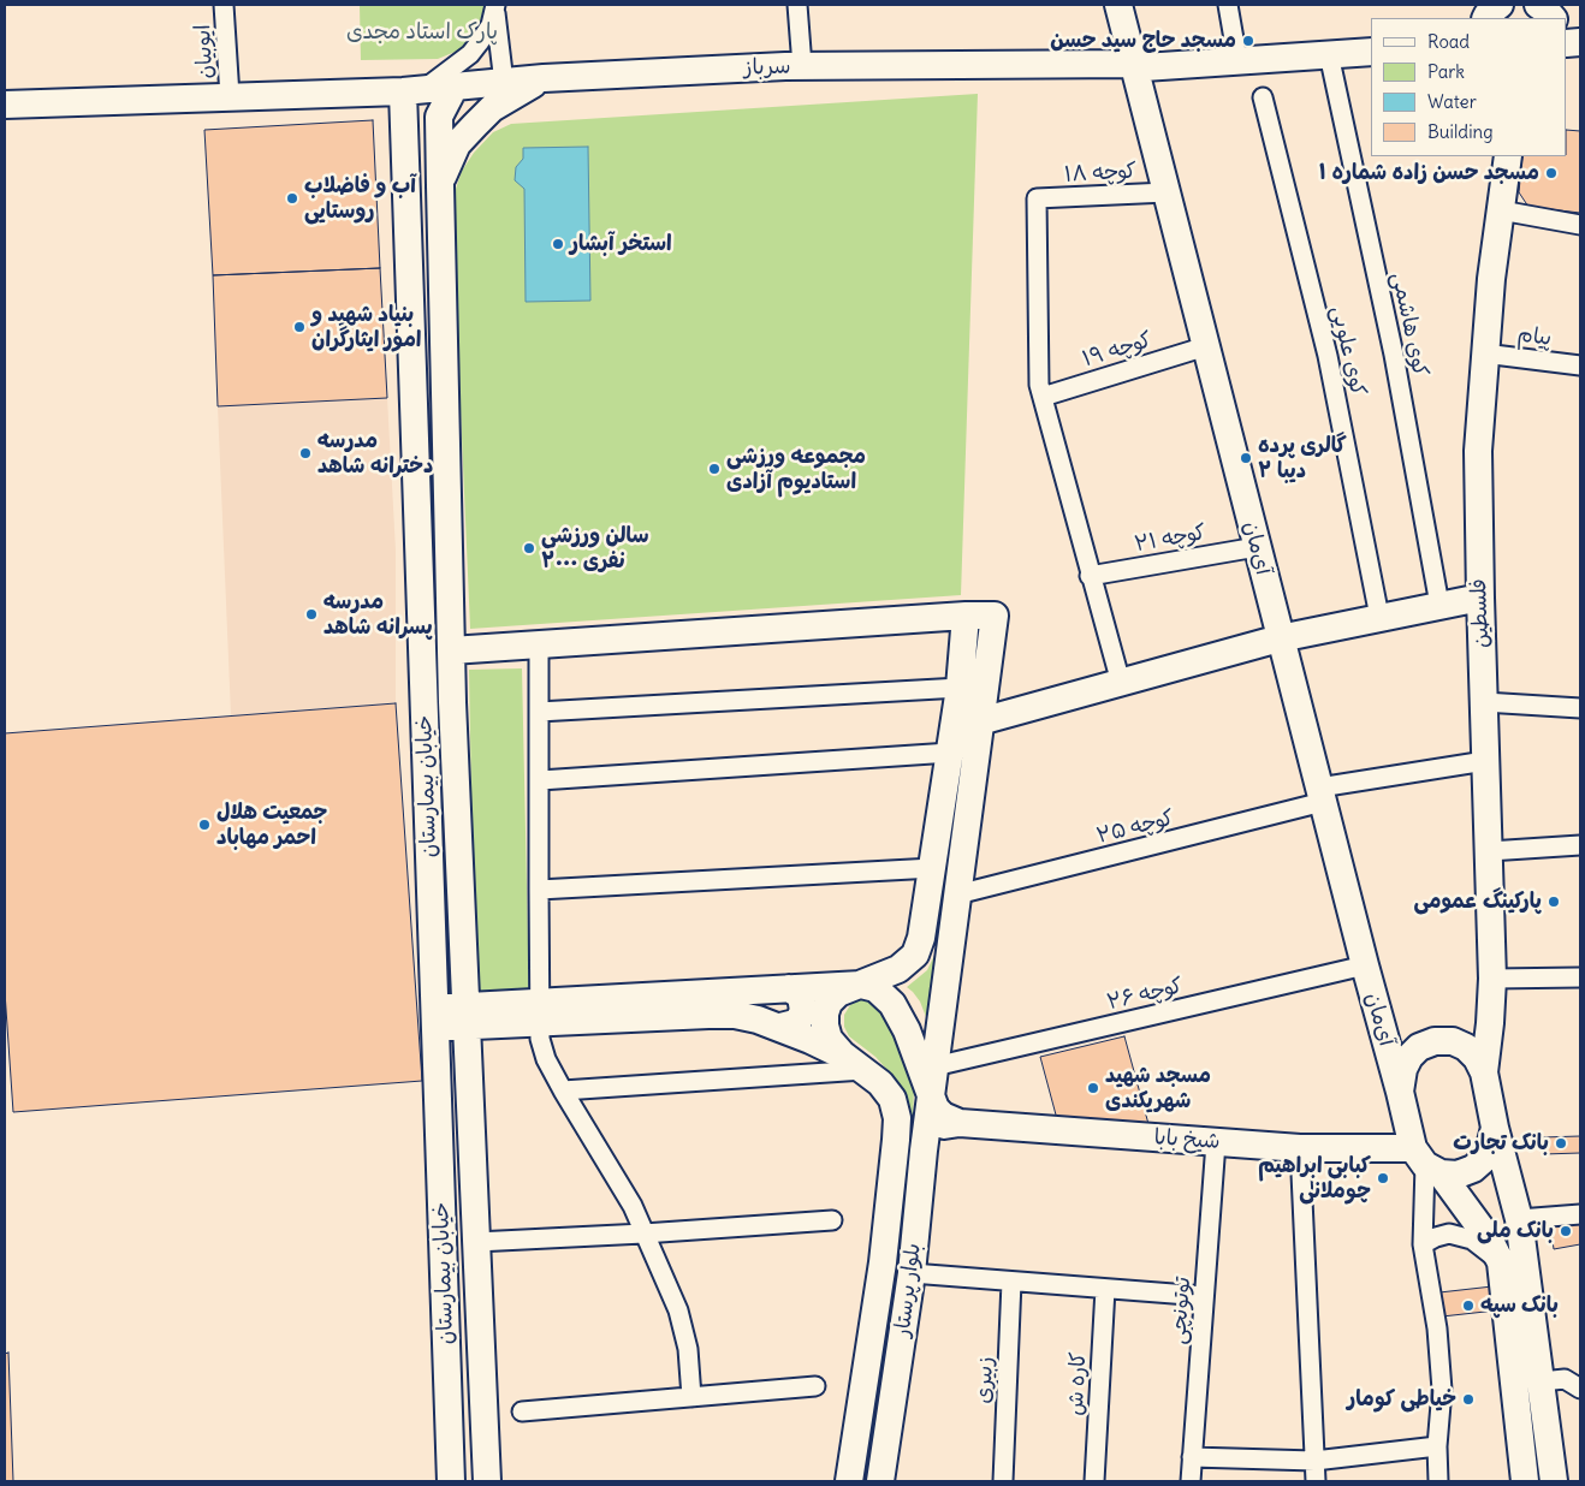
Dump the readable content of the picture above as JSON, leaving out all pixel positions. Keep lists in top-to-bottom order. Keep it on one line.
{"streets":{"street":["ایوبیان","سرباز","کوچه ۱۸","کوی هاشمی","پیام","کوچه ۱۹","کوی علویی","کوچه ۲۱","آی‌مان","فلسطین","خیابان بیمارستان","کوچه ۲۵","کوچه ۲۶","شیخ بابا","بلوار پرستار","توتونچی","زبیری","کاره ش"]},"crossings":[["ایوبیان","سرباز"],["سرباز","آی‌مان"],["سرباز","خیابان بیمارستان"],["کوچه ۱۸","کوچه ۱۹"],["کوچه ۱۸","آی‌مان"],["پیام","فلسطین"],["کوچه ۱۹","آی‌مان"],["کوچه ۲۱","آی‌مان"],["آی‌مان","فلسطین"],["آی‌مان","کوچه ۲۵"],["آی‌مان","کوچه ۲۶"],["آی‌مان","شیخ بابا"],["فلسطین","کوچه ۲۵"],["فلسطین","شیخ بابا"],["کوچه ۲۵","بلوار پرستار"],["کوچه ۲۶","بلوار پرستار"],["شیخ بابا","توتونچی"]],"parks":["پارک استاد مجدی"],"places":["مسجد حاج سید حسن","مسجد حسن زاده شماره ۱","آب و فاضلاب روستایی","استخر آبشار","بنیاد شهید و امور ایثارگران","مدرسه دخترانه شاهد","گالری پرده دیبا ۲","مجموعه ورزشی استادیوم آزادی","سالن ورزشی ۲۰۰۰ نفری","مدرسه پسرانه شاهد","جمعیت هلال احمر مهاباد","پارکینگ عمومی","مسجد شهید شهریکندی","بانک تجارت","کبابی ابراهیم چوملانی","بانک ملی","بانک سپه","خیاطی کومار"],"legend":["Road","Park","Water","Building"]}
